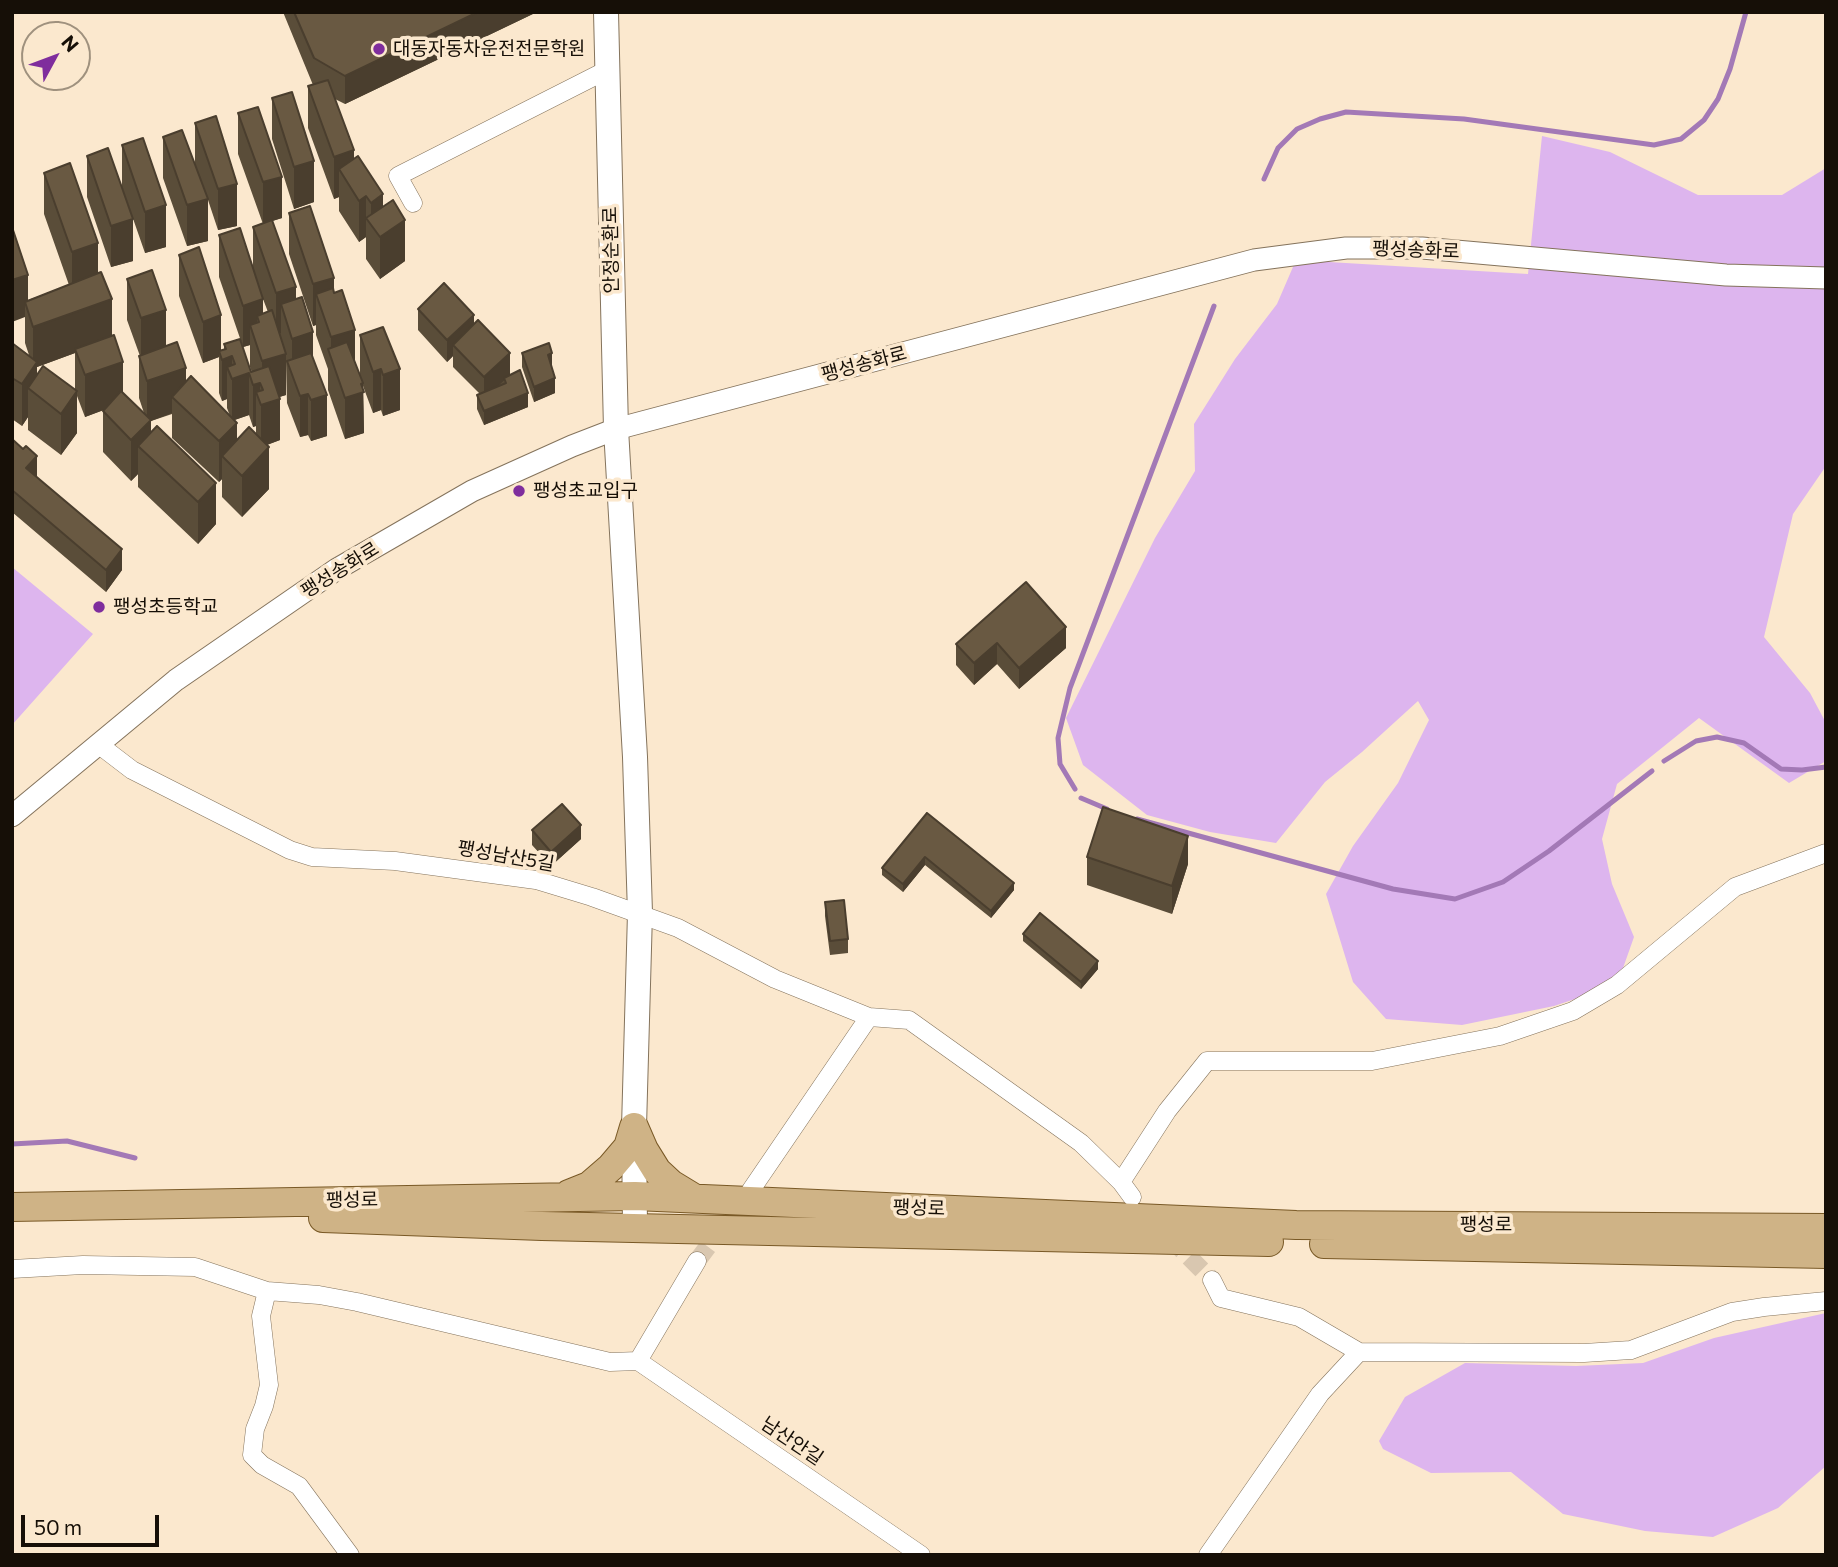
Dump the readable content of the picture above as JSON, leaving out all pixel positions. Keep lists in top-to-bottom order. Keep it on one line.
{"streets":{"main road":["안정순환로","팽성로"],"street":["팽성송화로","팽성남산5길","남산안길"]},"crossings":[["안정순환로","팽성송화로"],["안정순환로","팽성남산5길"],["안정순환로","팽성로"],["팽성송화로","팽성남산5길"]],"places":["대동자동차운전전문학원","팽성초교입구","팽성초등학교"],"scale_bar":"50 m","north":"top right"}
